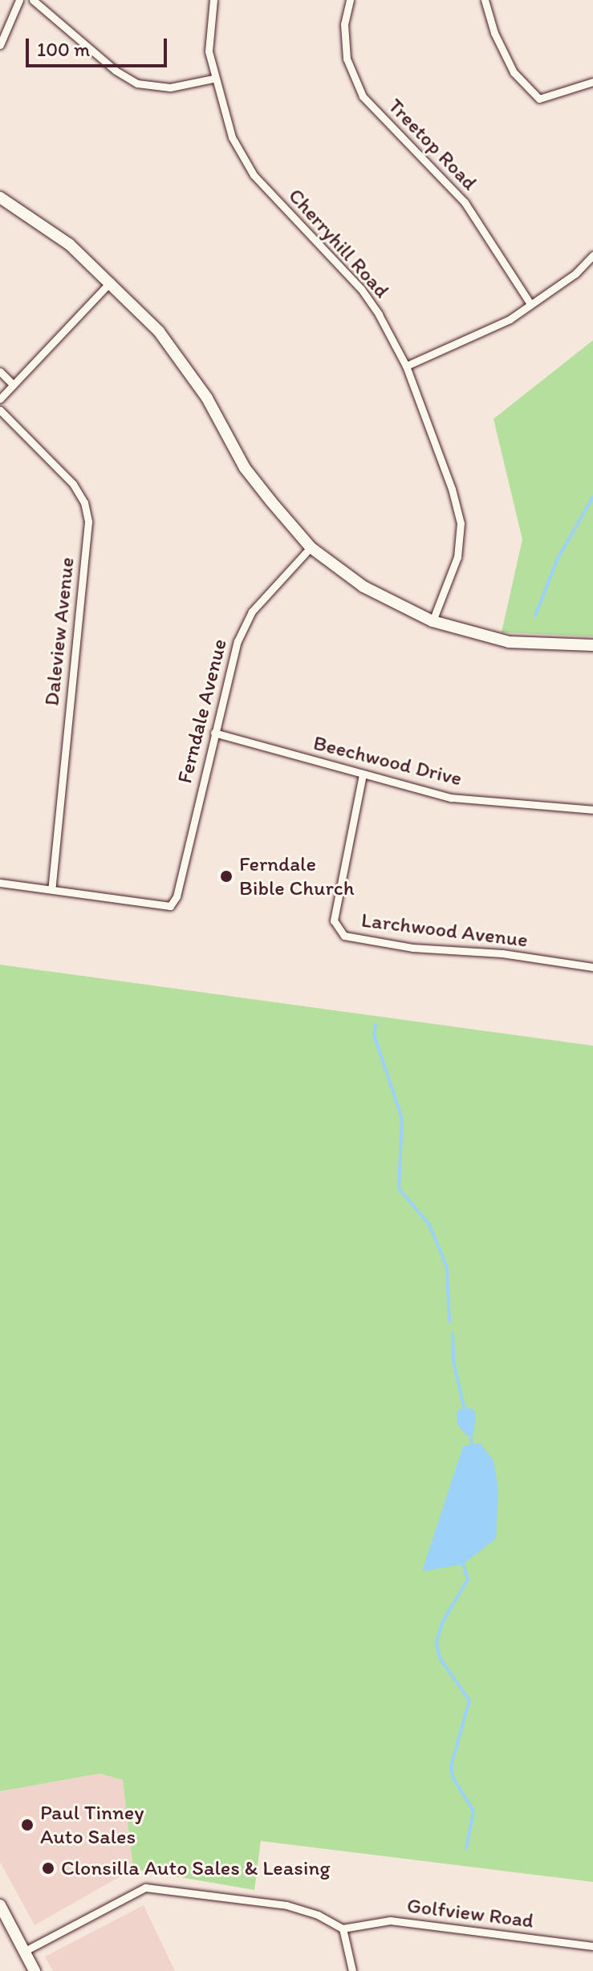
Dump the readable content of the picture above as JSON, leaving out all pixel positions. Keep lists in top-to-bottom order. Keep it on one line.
{"streets":{"street":["Treetop Road","Cherryhill Road","Daleview Avenue","Ferndale Avenue","Beechwood Drive","Larchwood Avenue","Golfview Road"]},"crossings":[["Daleview Avenue","Ferndale Avenue"],["Ferndale Avenue","Beechwood Drive"],["Beechwood Drive","Larchwood Avenue"]],"places":["Ferndale Bible Church","Paul Tinney Auto Sales","Clonsilla Auto Sales & Leasing"],"scale_bar":"100 m"}
